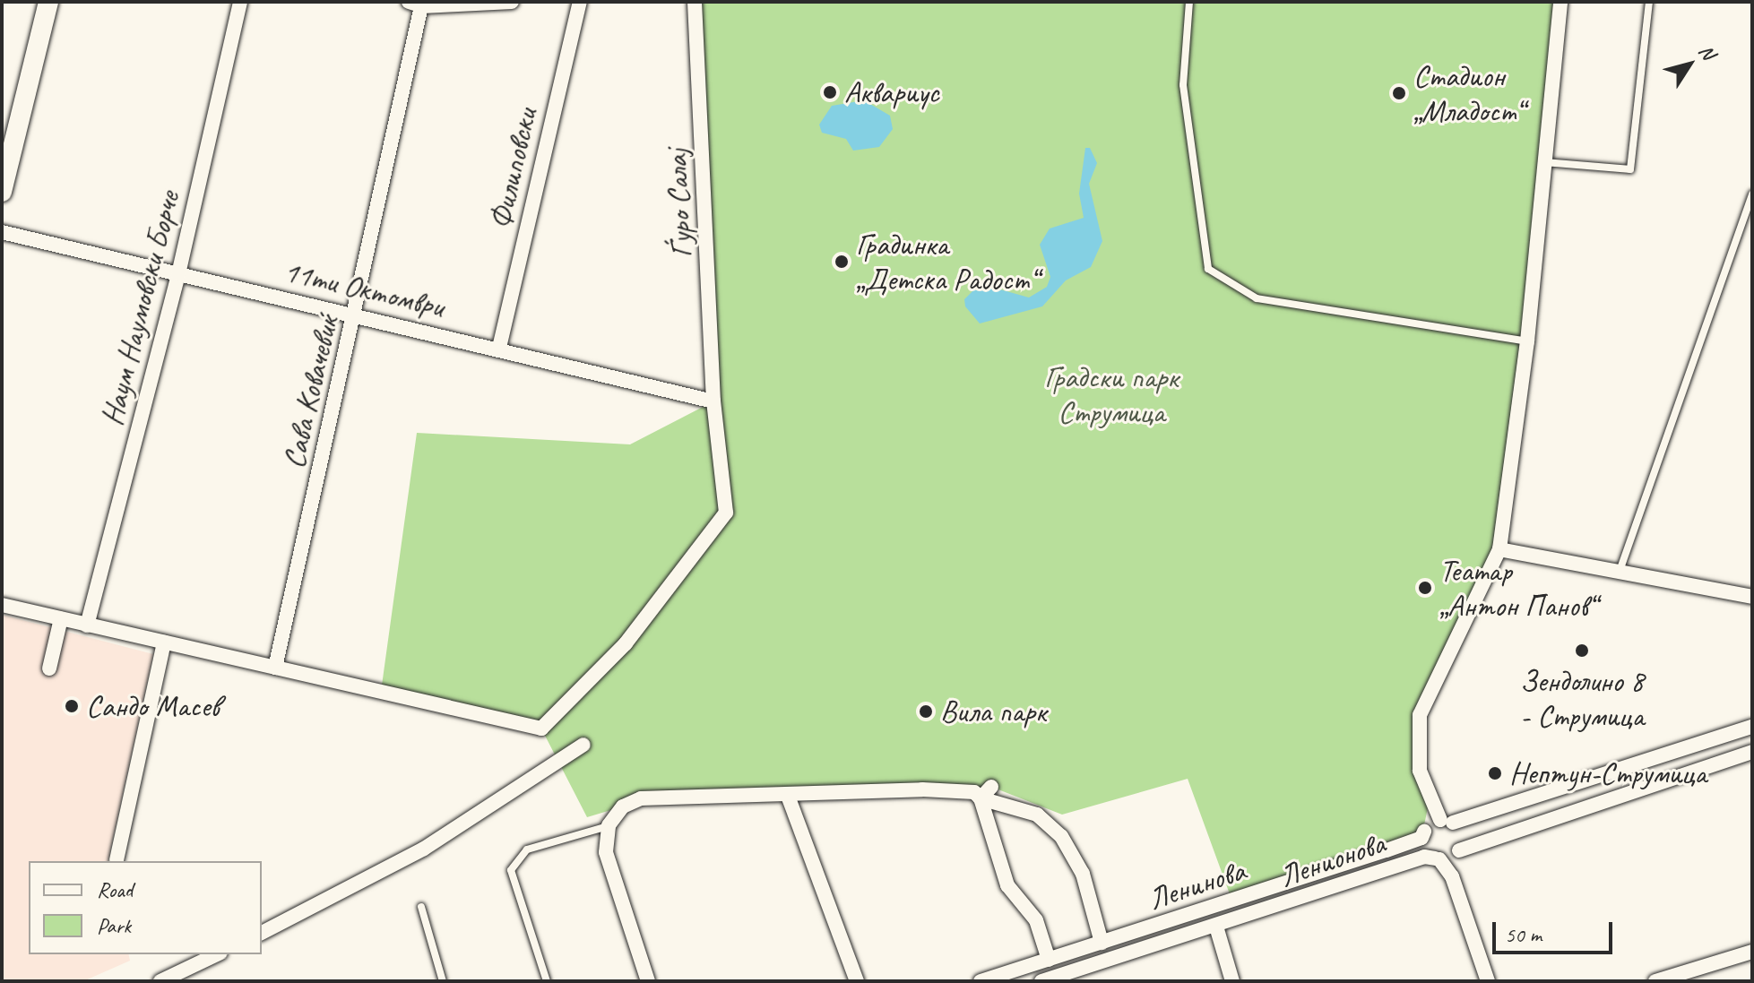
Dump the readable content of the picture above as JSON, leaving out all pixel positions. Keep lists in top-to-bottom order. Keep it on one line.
{"streets":{"street":["Филиповски","Ѓуро Салај","11ти Октомври","Наум Наумовски Борче","Сава Ковачевиќ","Ленионова","Ленинова"]},"crossings":[["Филиповски","11ти Октомври"],["Ѓуро Салај","11ти Октомври"],["Ѓуро Салај","Сава Ковачевиќ"],["11ти Октомври","Наум Наумовски Борче"],["11ти Октомври","Сава Ковачевиќ"]],"parks":["Градски парк Струмица"],"places":["Аквариус","Стадион „Младост“","Градинка „Детска Радост“","Театар „Антон Панов“","Зендолино 8 - Струмица","Сандо Масев","Вила парк","Нептун-Струмица"],"legend":["Road","Park"],"scale_bar":"50 m","north":"top right"}
